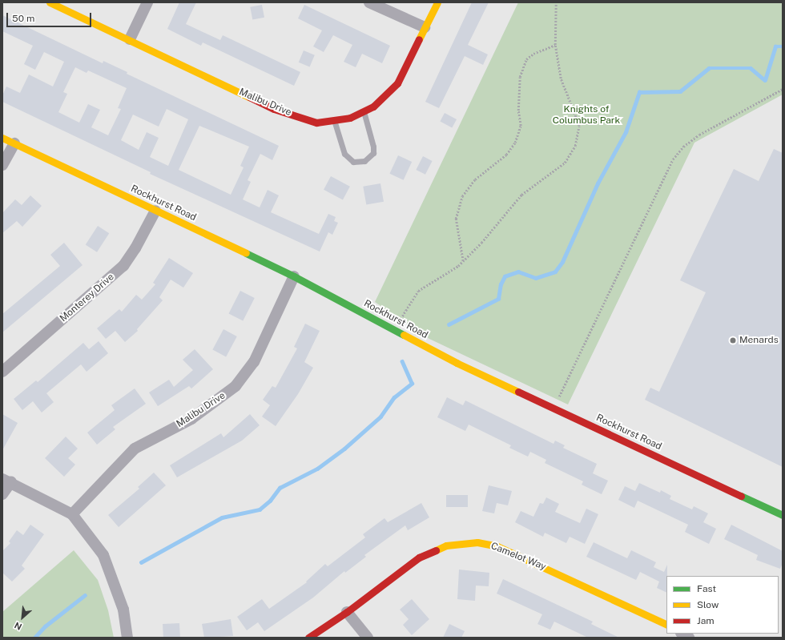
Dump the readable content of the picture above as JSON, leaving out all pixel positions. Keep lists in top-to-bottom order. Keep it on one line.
{"streets":{"street":["Malibu Drive","Rockhurst Road","Monterey Drive","Camelot Way"]},"crossings":[["Malibu Drive","Rockhurst Road"],["Rockhurst Road","Monterey Drive"]],"parks":["Knights of Columbus Park"],"places":["Menards"],"legend":["Fast","Slow","Jam"],"scale_bar":"50 m","north":"bottom left"}
